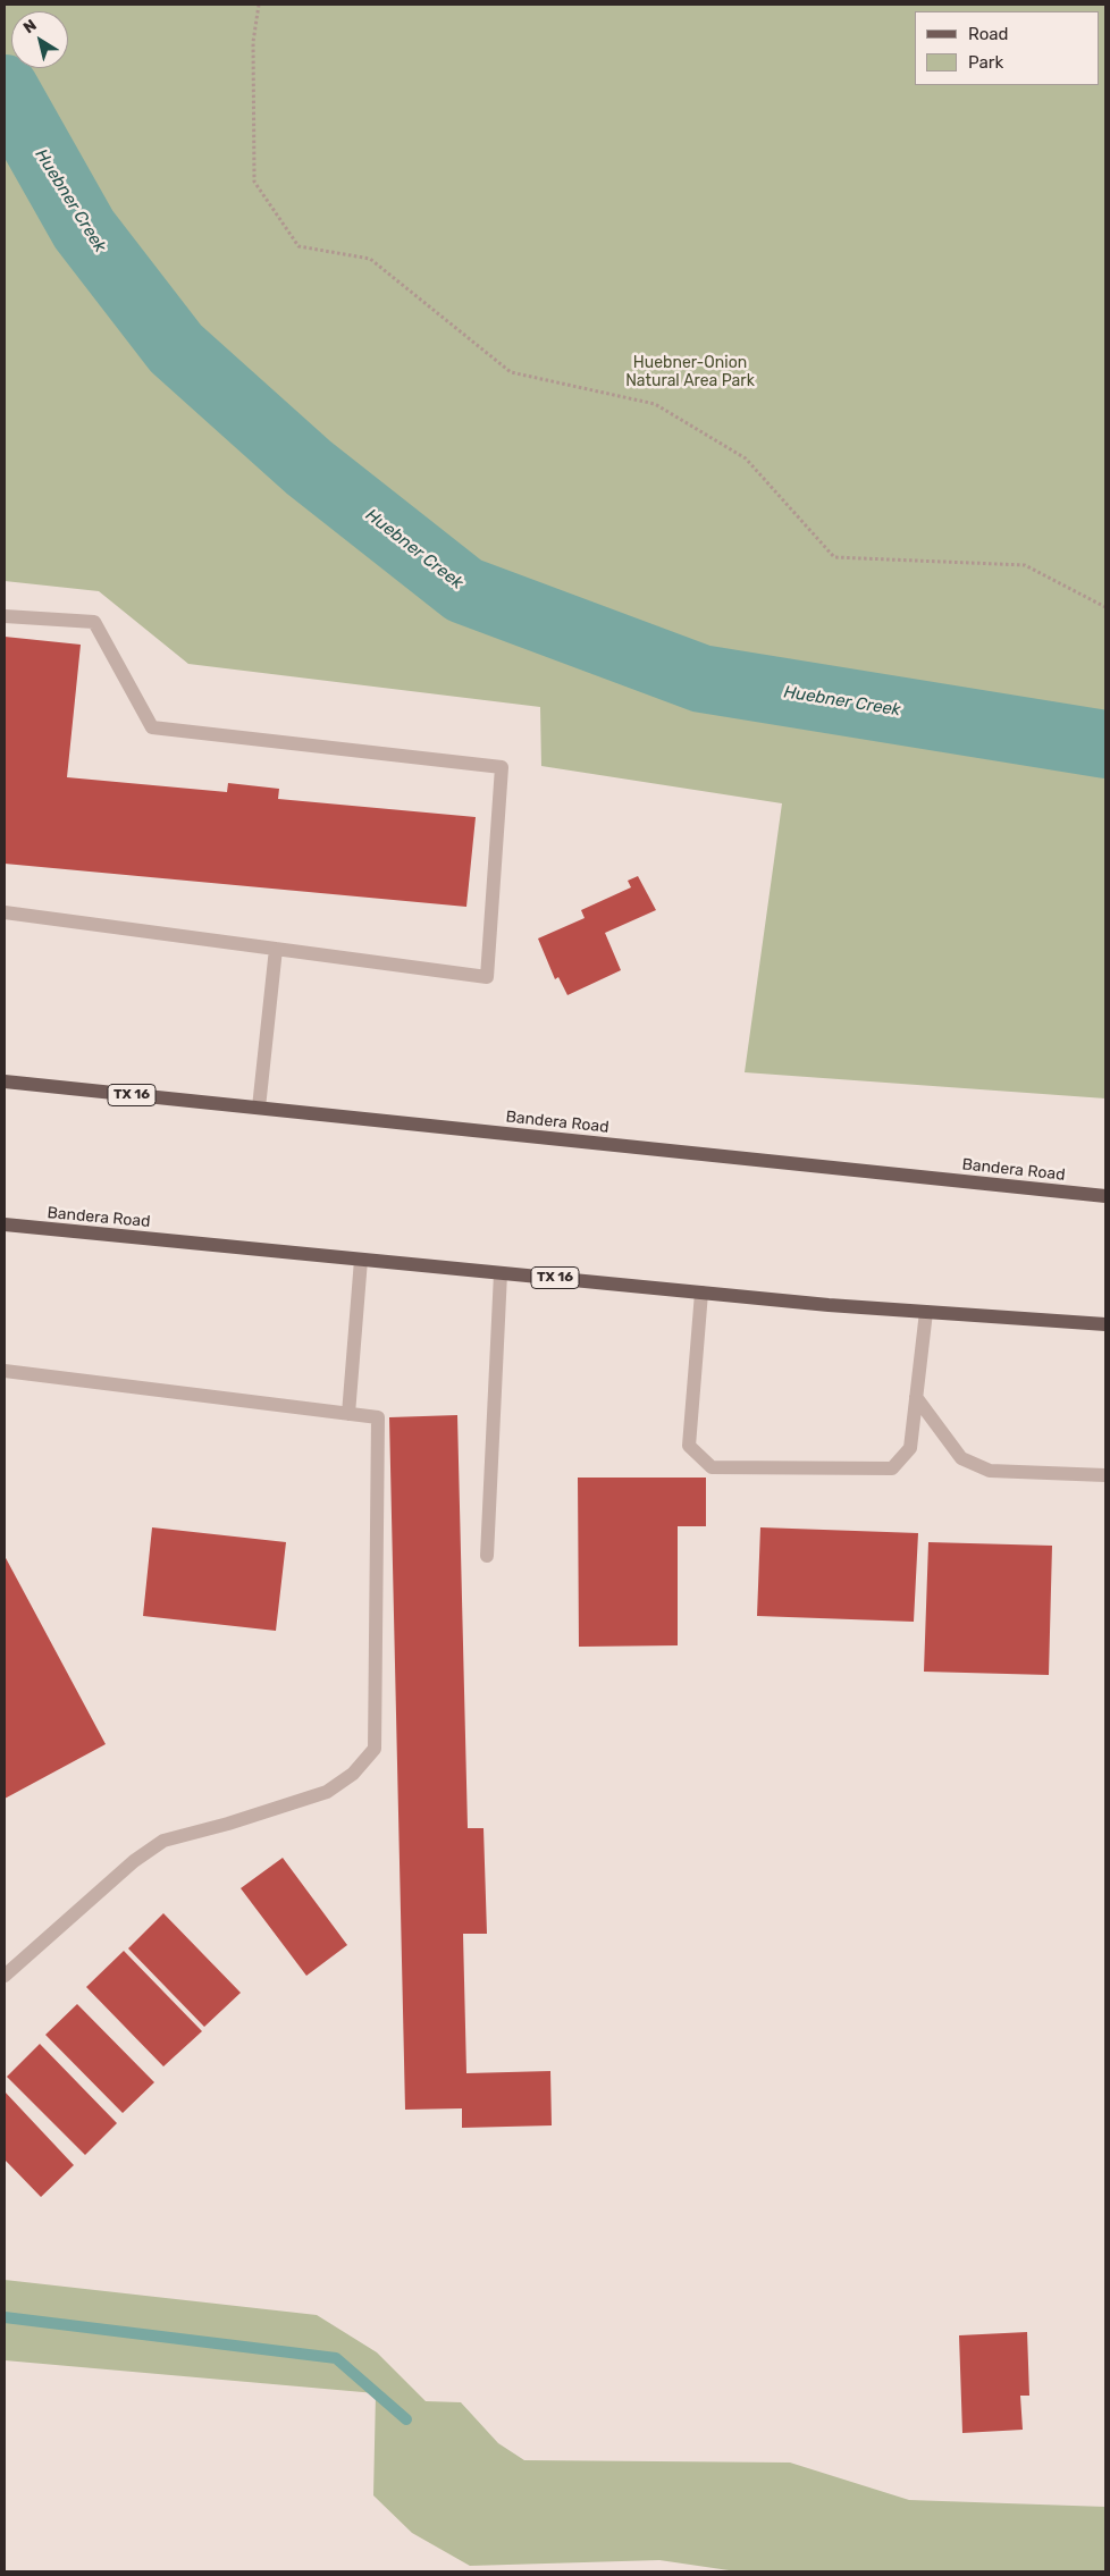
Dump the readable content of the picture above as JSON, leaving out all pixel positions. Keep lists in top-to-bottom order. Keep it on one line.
{"streets":{"main road":["TX 16","Bandera Road"]},"water":["Huebner Creek"],"parks":["Huebner-Onion Natural Area Park"],"legend":["Road","Park"],"north":"top left"}
